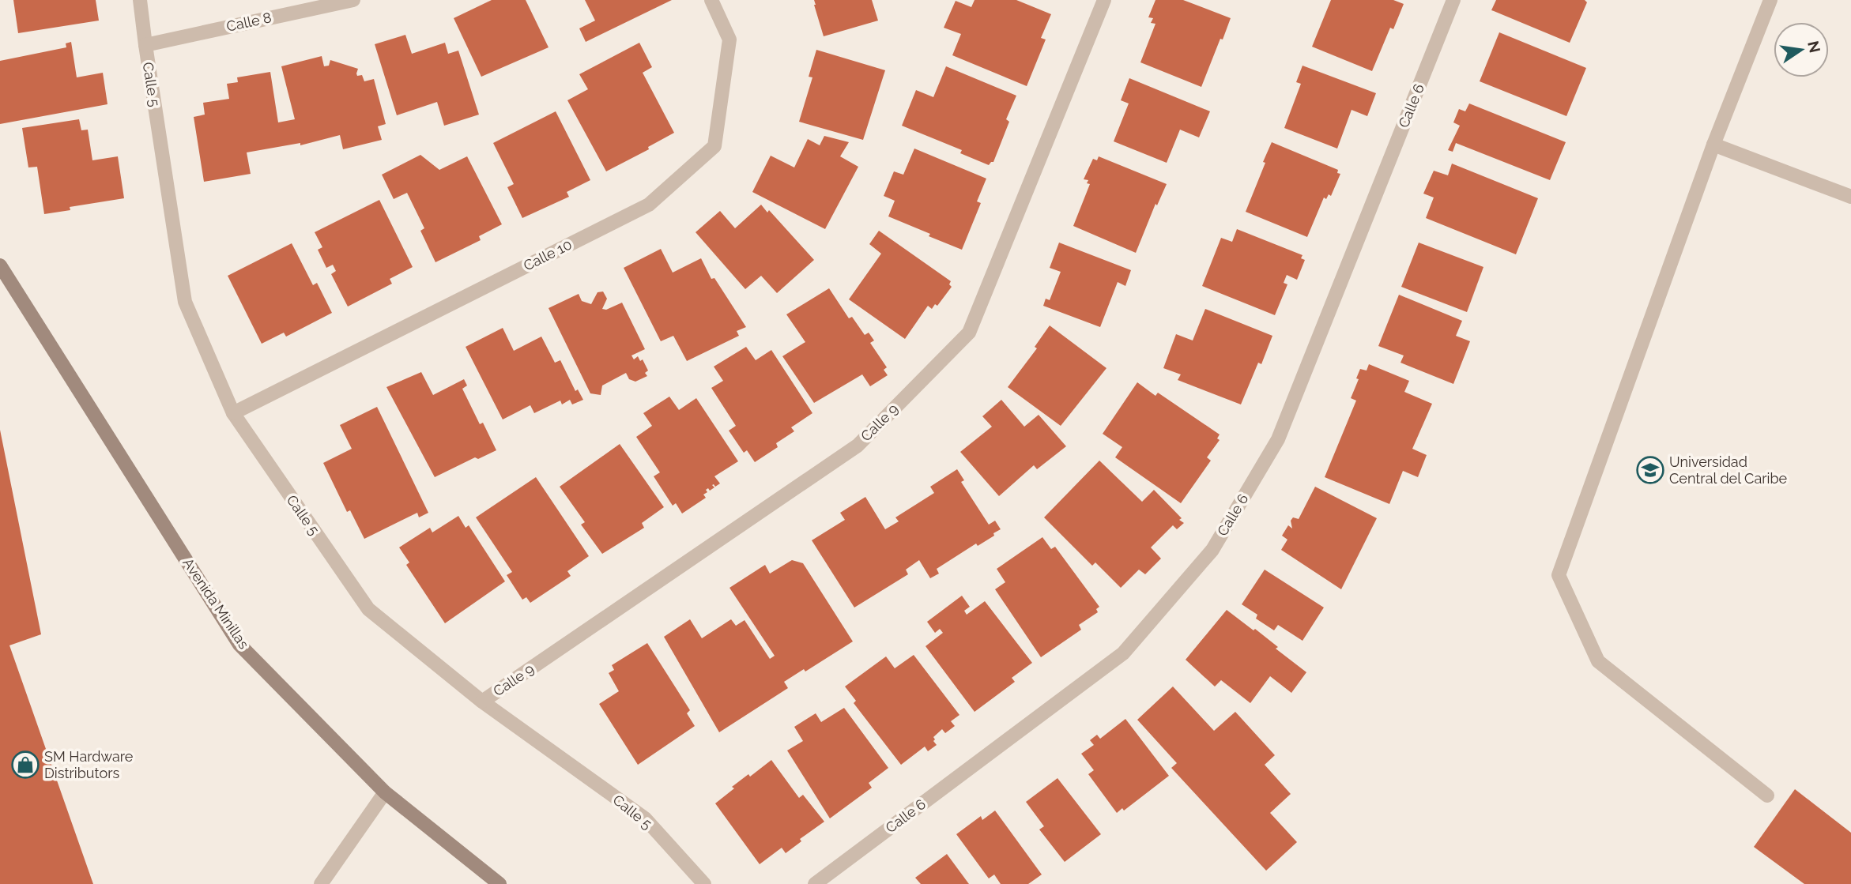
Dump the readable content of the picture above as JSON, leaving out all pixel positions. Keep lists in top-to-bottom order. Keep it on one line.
{"streets":{"main road":["Avenida Minillas"],"street":["Calle 8","Calle 5","Calle 6","Calle 10","Calle 9"]},"crossings":[["Calle 8","Calle 5"],["Calle 5","Calle 10"],["Calle 5","Calle 9"]],"places":{"school or university":["Universidad Central del Caribe"],"shop":["SM Hardware Distributors"]},"north":"right"}
